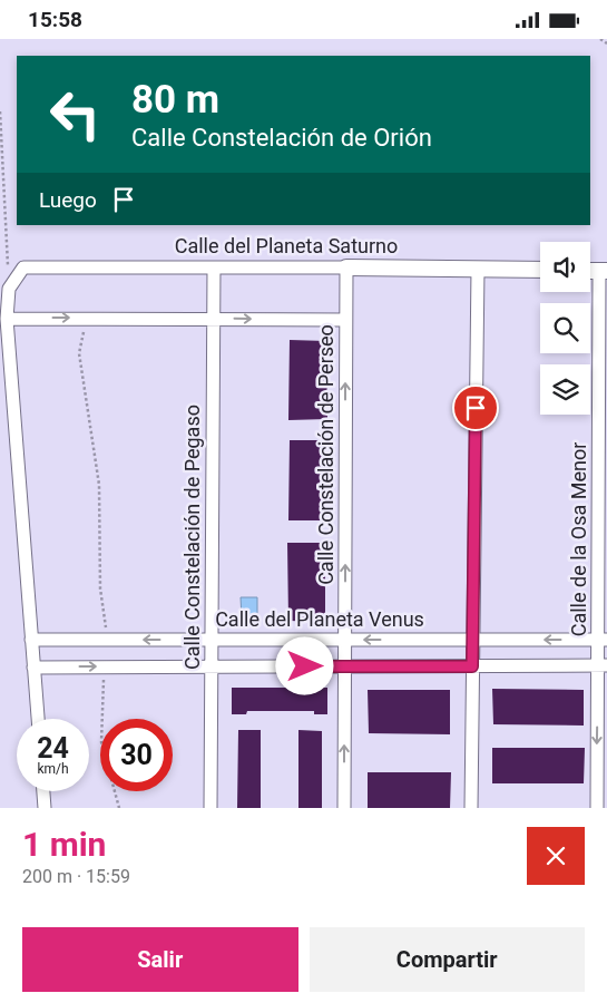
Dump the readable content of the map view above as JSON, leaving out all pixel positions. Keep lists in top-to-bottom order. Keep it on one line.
{"streets":{"street":["Calle del Planeta Saturno","Calle Constelación de Perseo","Calle Constelación de Pegaso","Calle de la Osa Menor","Calle del Planeta Venus"]},"crossings":[["Calle del Planeta Saturno","Calle Constelación de Perseo"],["Calle del Planeta Saturno","Calle Constelación de Pegaso"],["Calle Constelación de Perseo","Calle del Planeta Venus"],["Calle Constelación de Pegaso","Calle del Planeta Venus"],["Calle de la Osa Menor","Calle del Planeta Venus"]],"one_way":["Calle Constelación de Perseo"],"page":{"status":"15:58","turn":["80 m","Calle Constelación de Orión"],"then":"Luego","speed":"24 km/h","limit":"30","heading":["1 min","200 m · 15:59"],"buttons":["Salir","Compartir"]}}
